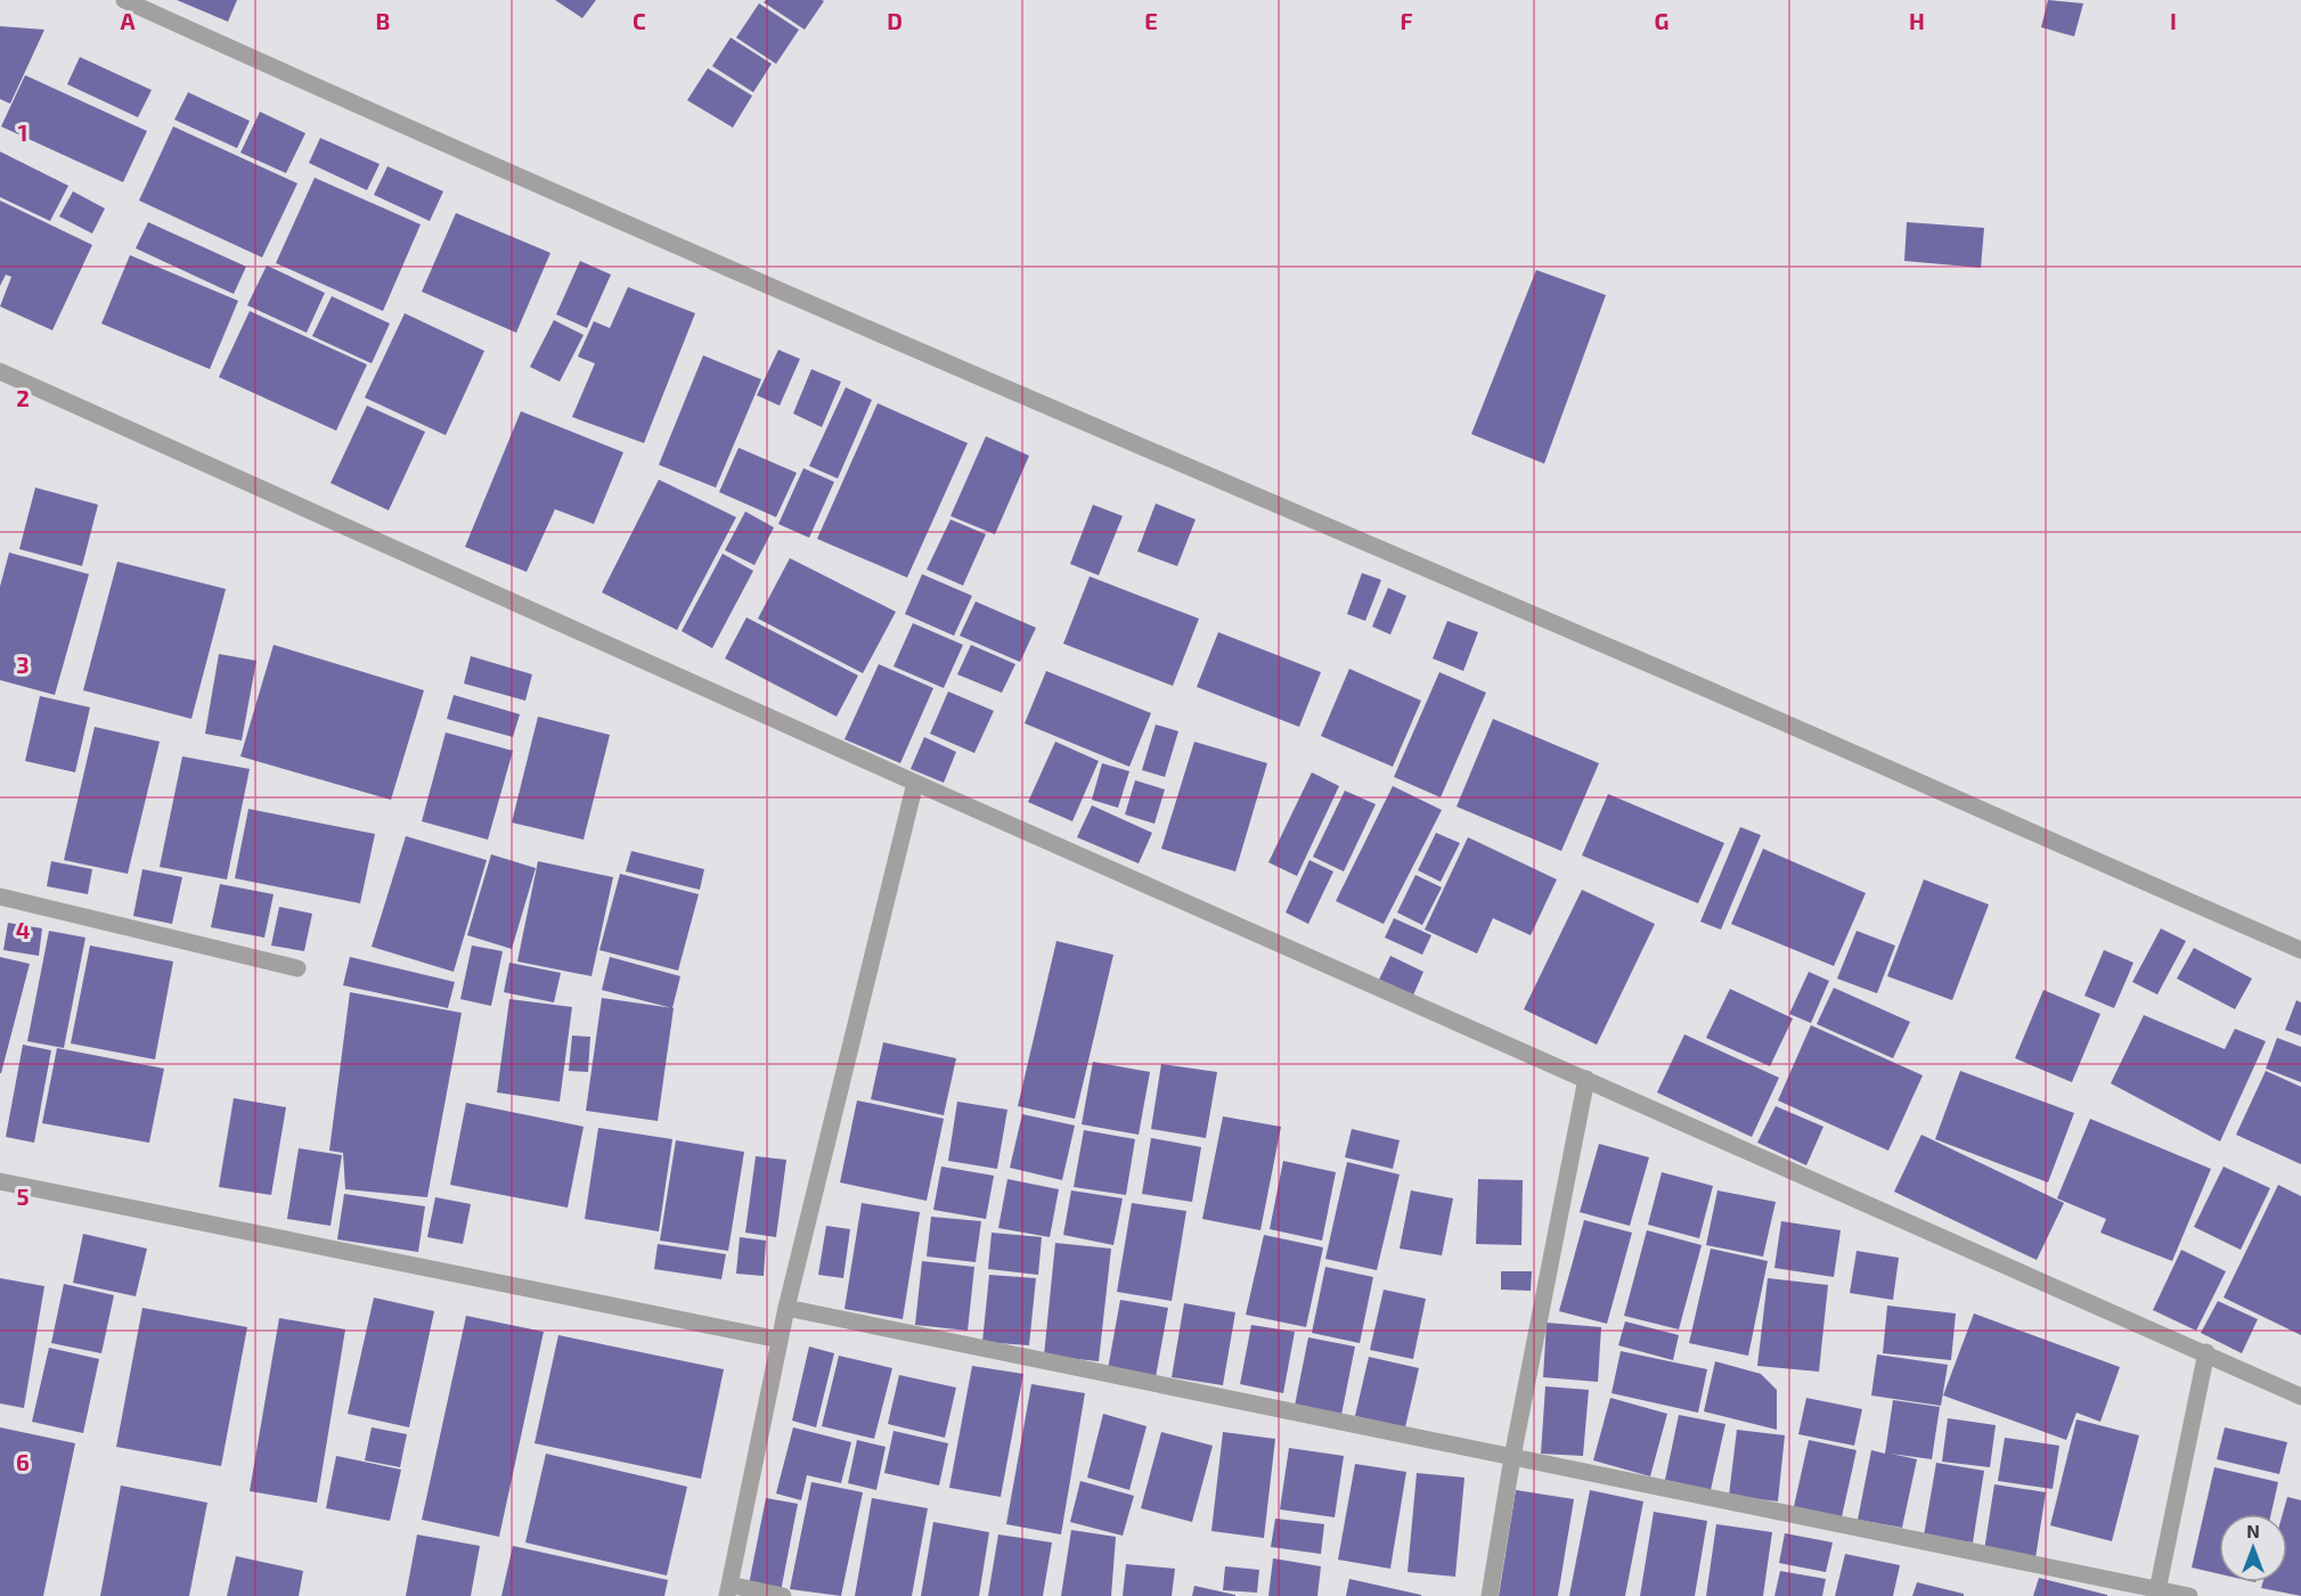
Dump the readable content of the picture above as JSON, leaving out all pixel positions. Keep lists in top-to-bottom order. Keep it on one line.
{"north":"top","grid":{"columns":["A","B","C","D","E","F","G","H","I"],"rows":["1","2","3","4","5","6"]}}
